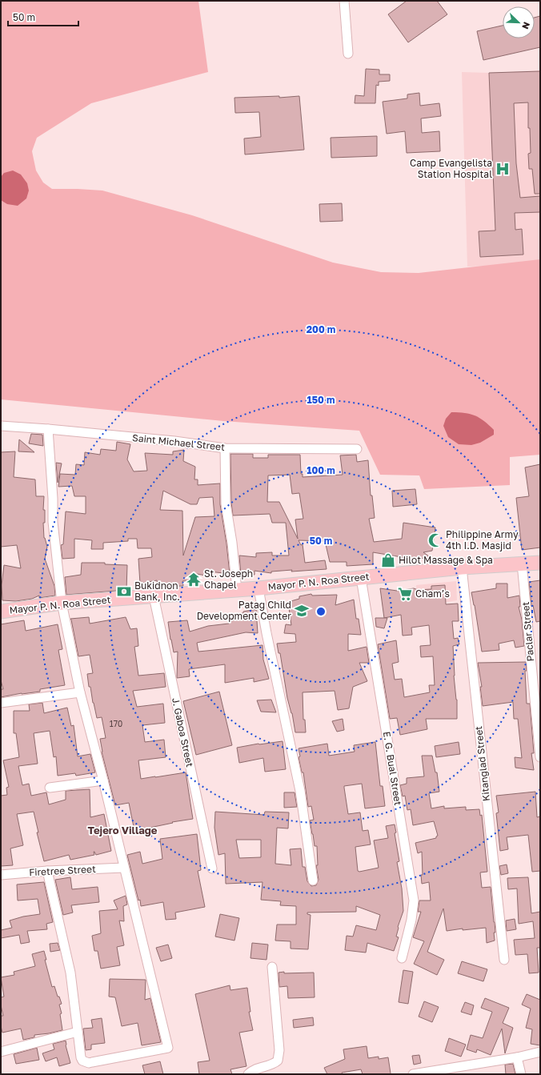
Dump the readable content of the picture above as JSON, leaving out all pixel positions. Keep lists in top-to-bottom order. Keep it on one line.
{"streets":{"main road":["Mayor P. N. Roa Street"],"street":["Saint Michael Street","Paclar Street","J. Gaboa Street","Kitanglad Street","E. G. Bual Street","Firetree Street"]},"crossings":[["Mayor P. N. Roa Street","Paclar Street"],["Mayor P. N. Roa Street","J. Gaboa Street"],["Mayor P. N. Roa Street","Kitanglad Street"],["Mayor P. N. Roa Street","E. G. Bual Street"]],"districts":["Tejero Village"],"places":{"hospital":["Camp Evangelista Station Hospital"],"mosque":["Philippine Army 4th I.D. Masjid"],"shop":["Hilot Massage & Spa"],"temple":["St. Joseph Chapel"],"bank":["Bukidnon Bank, Inc."],"supermarket":["Cham’s"],"school or university":["Patag Child Development Center"]},"house_numbers":["170"],"scale_bar":"50 m","north":"bottom right","rings":["200 m","150 m","100 m","50 m"]}
